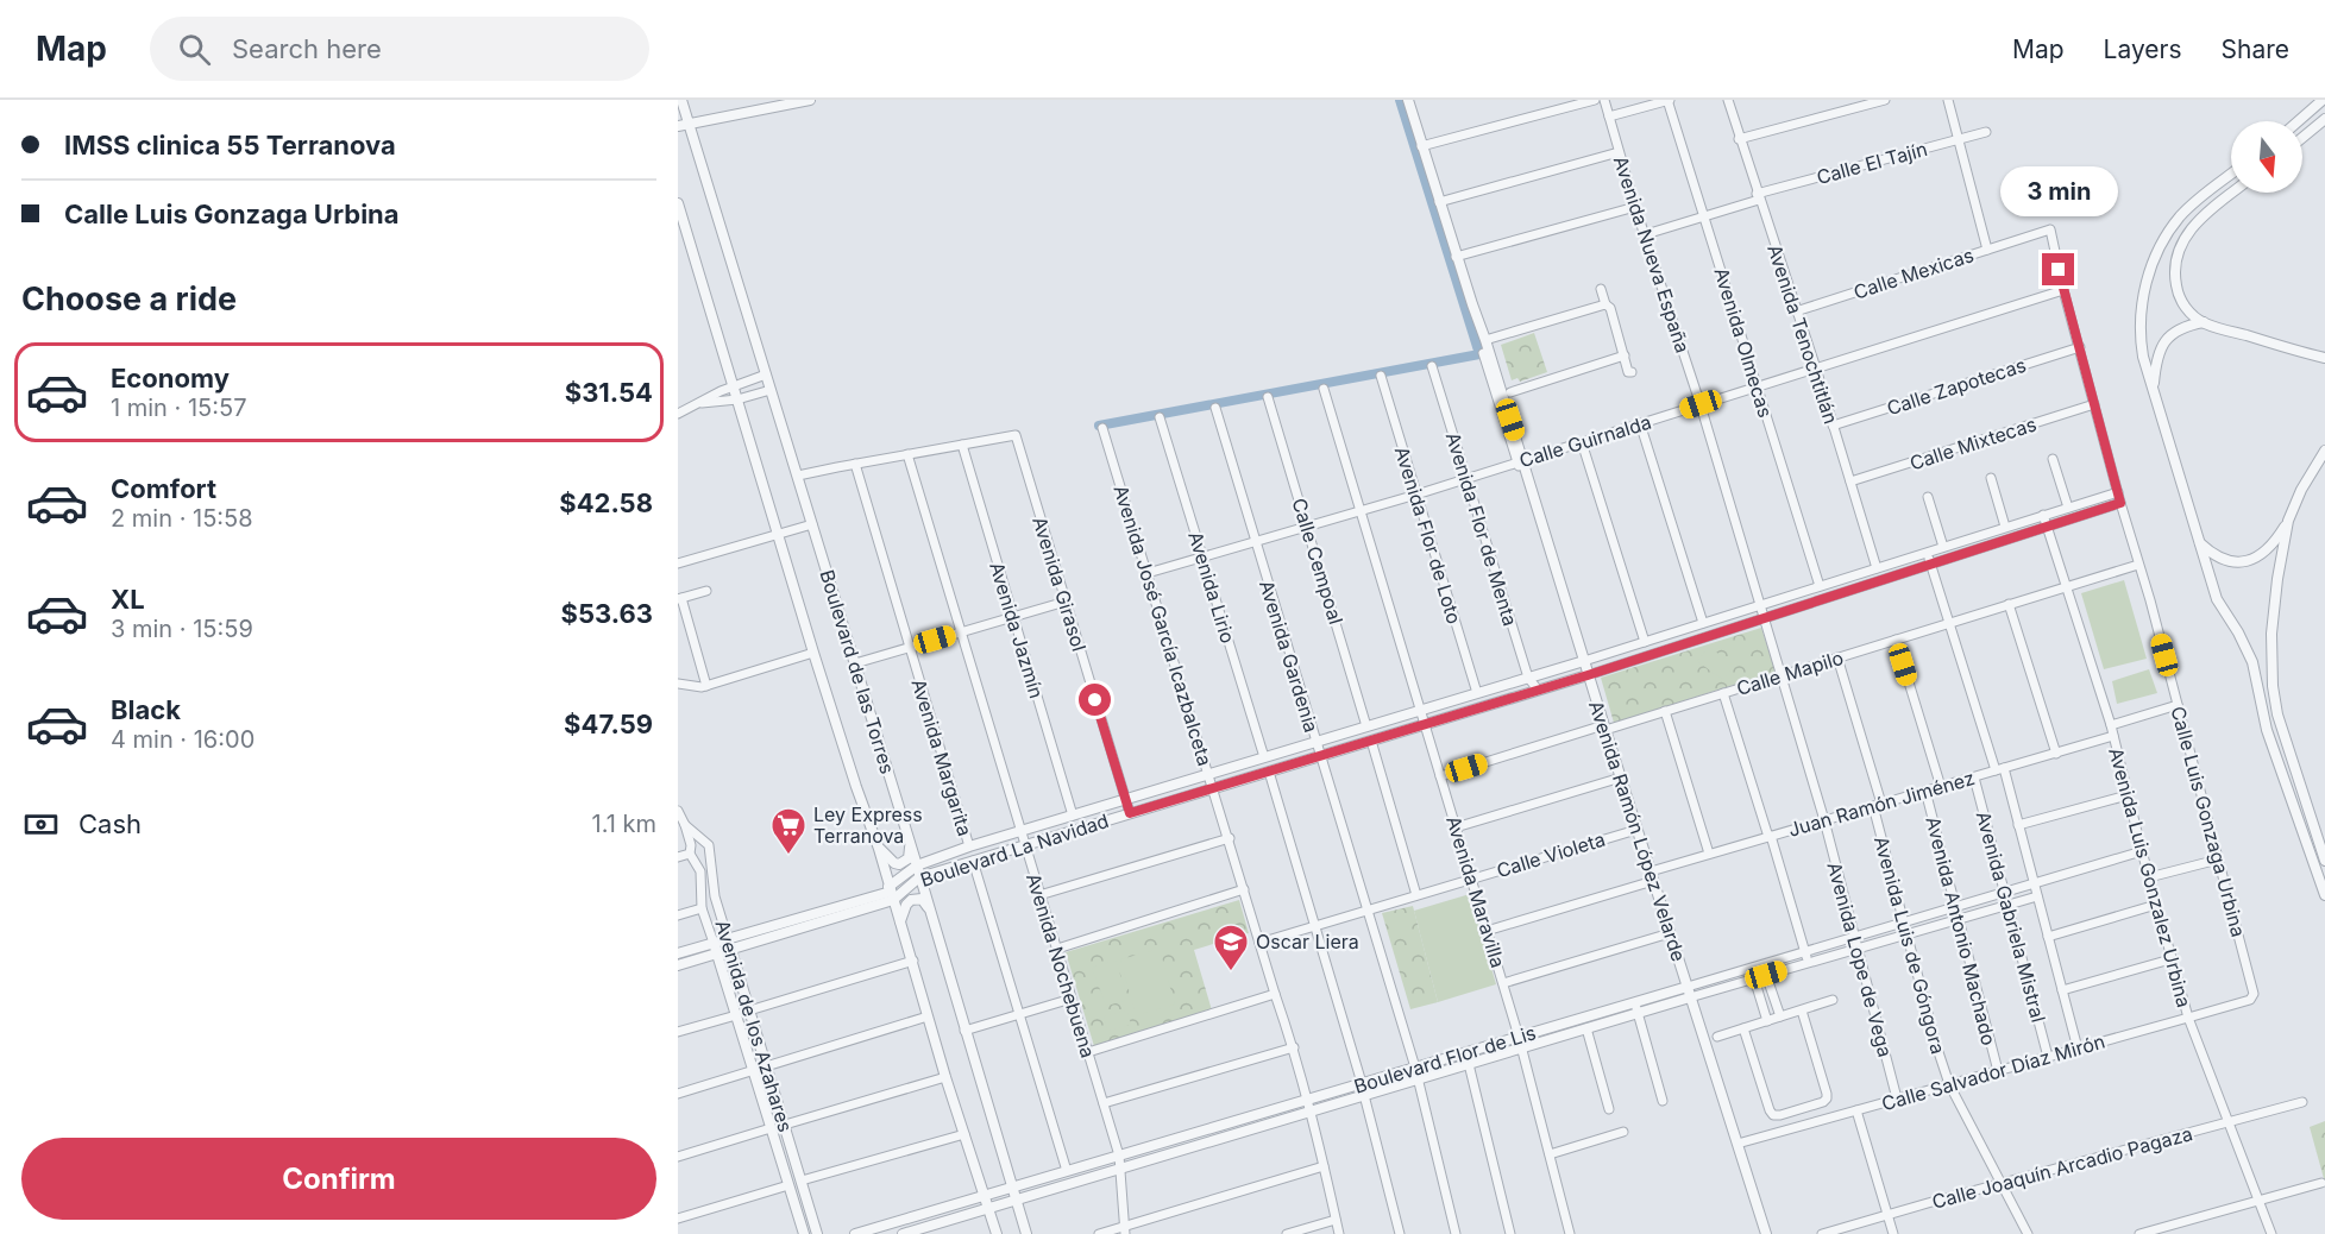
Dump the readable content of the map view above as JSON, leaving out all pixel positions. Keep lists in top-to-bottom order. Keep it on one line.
{"streets":{"street":["Calle El Tajín","Avenida Nueva España","Calle Mexicas","Avenida Tenochtitlán","Avenida Olmecas","Calle Zapotecas","Calle Guirnalda","Calle Mixtecas","Avenida Flor de Menta","Avenida Flor de Loto","Calle Cempoal","Avenida Girasol","Avenida Lirio","Avenida José García Icazbalceta","Avenida Jazmín","Avenida Gardenia","Boulevard de las Torres","Calle Mapilo","Avenida Margarita","Juan Ramón Jiménez","Calle Luis Gonzaga Urbina","Avenida Ramón López Velarde","Boulevard La Navidad","Calle Violeta","Avenida Luis Gonzalez Urbina","Avenida Maravilla","Avenida Gabriela Mistral","Avenida Antonio Machado","Avenida Luis de Góngora","Avenida Lope de Vega","Avenida Nochebuena","Avenida de los Azahares","Boulevard Flor de Lis","Calle Salvador Díaz Mirón","Calle Joaquín Arcadio Pagaza"]},"crossings":[["Calle El Tajín","Avenida Nueva España"],["Calle El Tajín","Avenida Tenochtitlán"],["Calle El Tajín","Avenida Olmecas"],["Avenida Nueva España","Calle Guirnalda"],["Avenida Nueva España","Calle Mapilo"],["Avenida Nueva España","Juan Ramón Jiménez"],["Avenida Nueva España","Boulevard La Navidad"],["Avenida Nueva España","Avenida Lope de Vega"],["Calle Mexicas","Avenida Tenochtitlán"],["Calle Mexicas","Calle Luis Gonzaga Urbina"],["Avenida Tenochtitlán","Calle Zapotecas"],["Avenida Tenochtitlán","Calle Guirnalda"],["Avenida Tenochtitlán","Calle Mixtecas"],["Avenida Tenochtitlán","Boulevard La Navidad"],["Avenida Olmecas","Calle Guirnalda"],["Avenida Olmecas","Boulevard La Navidad"],["Calle Zapotecas","Calle Luis Gonzaga Urbina"],["Calle Guirnalda","Avenida Flor de Menta"],["Calle Guirnalda","Avenida Flor de Loto"],["Calle Guirnalda","Calle Cempoal"],["Calle Guirnalda","Avenida Lirio"],["Calle Guirnalda","Avenida José García Icazbalceta"],["Calle Guirnalda","Avenida Gardenia"],["Calle Guirnalda","Calle Luis Gonzaga Urbina"],["Calle Guirnalda","Avenida Ramón López Velarde"],["Calle Guirnalda","Avenida Maravilla"],["Calle Mixtecas","Calle Luis Gonzaga Urbina"],["Avenida Flor de Menta","Boulevard La Navidad"],["Avenida Flor de Loto","Boulevard La Navidad"],["Calle Cempoal","Boulevard La Navidad"],["Avenida Girasol","Avenida Jazmín"],["Avenida Girasol","Boulevard La Navidad"],["Avenida Lirio","Boulevard La Navidad"],["Avenida José García Icazbalceta","Boulevard La Navidad"],["Avenida José García Icazbalceta","Calle Violeta"],["Avenida José García Icazbalceta","Boulevard Flor de Lis"],["Avenida Jazmín","Boulevard La Navidad"],["Avenida Gardenia","Boulevard La Navidad"],["Avenida Gardenia","Calle Violeta"],["Avenida Gardenia","Boulevard Flor de Lis"],["Boulevard de las Torres","Boulevard La Navidad"],["Boulevard de las Torres","Boulevard Flor de Lis"],["Calle Mapilo","Calle Luis Gonzaga Urbina"],["Calle Mapilo","Avenida Ramón López Velarde"],["Calle Mapilo","Avenida Luis Gonzalez Urbina"],["Calle Mapilo","Avenida Maravilla"],["Avenida Margarita","Boulevard La Navidad"],["Avenida Margarita","Boulevard Flor de Lis"],["Juan Ramón Jiménez","Avenida Ramón López Velarde"],["Juan Ramón Jiménez","Avenida Luis Gonzalez Urbina"],["Juan Ramón Jiménez","Avenida Maravilla"],["Juan Ramón Jiménez","Avenida Gabriela Mistral"],["Juan Ramón Jiménez","Avenida Antonio Machado"],["Juan Ramón Jiménez","Avenida Luis de Góngora"],["Juan Ramón Jiménez","Avenida Lope de Vega"],["Calle Luis Gonzaga Urbina","Boulevard La Navidad"],["Calle Luis Gonzaga Urbina","Calle Salvador Díaz Mirón"],["Avenida Ramón López Velarde","Boulevard La Navidad"],["Avenida Ramón López Velarde","Calle Violeta"],["Avenida Ramón López Velarde","Boulevard Flor de Lis"],["Avenida Ramón López Velarde","Calle Salvador Díaz Mirón"],["Boulevard La Navidad","Avenida Luis Gonzalez Urbina"],["Boulevard La Navidad","Avenida Maravilla"],["Boulevard La Navidad","Avenida Nochebuena"],["Calle Violeta","Avenida Maravilla"],["Avenida Luis Gonzalez Urbina","Boulevard Flor de Lis"],["Avenida Luis Gonzalez Urbina","Calle Salvador Díaz Mirón"],["Avenida Luis Gonzalez Urbina","Calle Joaquín Arcadio Pagaza"],["Avenida Maravilla","Boulevard Flor de Lis"],["Avenida Gabriela Mistral","Boulevard Flor de Lis"],["Avenida Gabriela Mistral","Calle Salvador Díaz Mirón"],["Avenida Antonio Machado","Boulevard Flor de Lis"],["Avenida Antonio Machado","Calle Salvador Díaz Mirón"],["Avenida Luis de Góngora","Boulevard Flor de Lis"],["Avenida Luis de Góngora","Calle Salvador Díaz Mirón"],["Avenida Luis de Góngora","Calle Joaquín Arcadio Pagaza"],["Avenida Lope de Vega","Boulevard Flor de Lis"],["Avenida Lope de Vega","Calle Salvador Díaz Mirón"],["Avenida Nochebuena","Boulevard Flor de Lis"]],"places":{"supermarket":["Ley Express Terranova"],"school or university":["Oscar Liera"]},"north":"bottom","page":{"header":"Map","search":"Search here","nav":["Map","Layers","Share"],"banner":["IMSS clinica 55 Terranova","Calle Luis Gonzaga Urbina"],"bubble":"3 min","heading":"Choose a ride","list":[{"name":"Economy","note":"1 min · 15:57","value":"$31.54"},{"name":"Comfort","note":"2 min · 15:58","value":"$42.58"},{"name":"XL","note":"3 min · 15:59","value":"$53.63"},{"name":"Black","note":"4 min · 16:00","value":"$47.59"}],"pay":["Cash","1.1 km"],"buttons":"Confirm"}}
